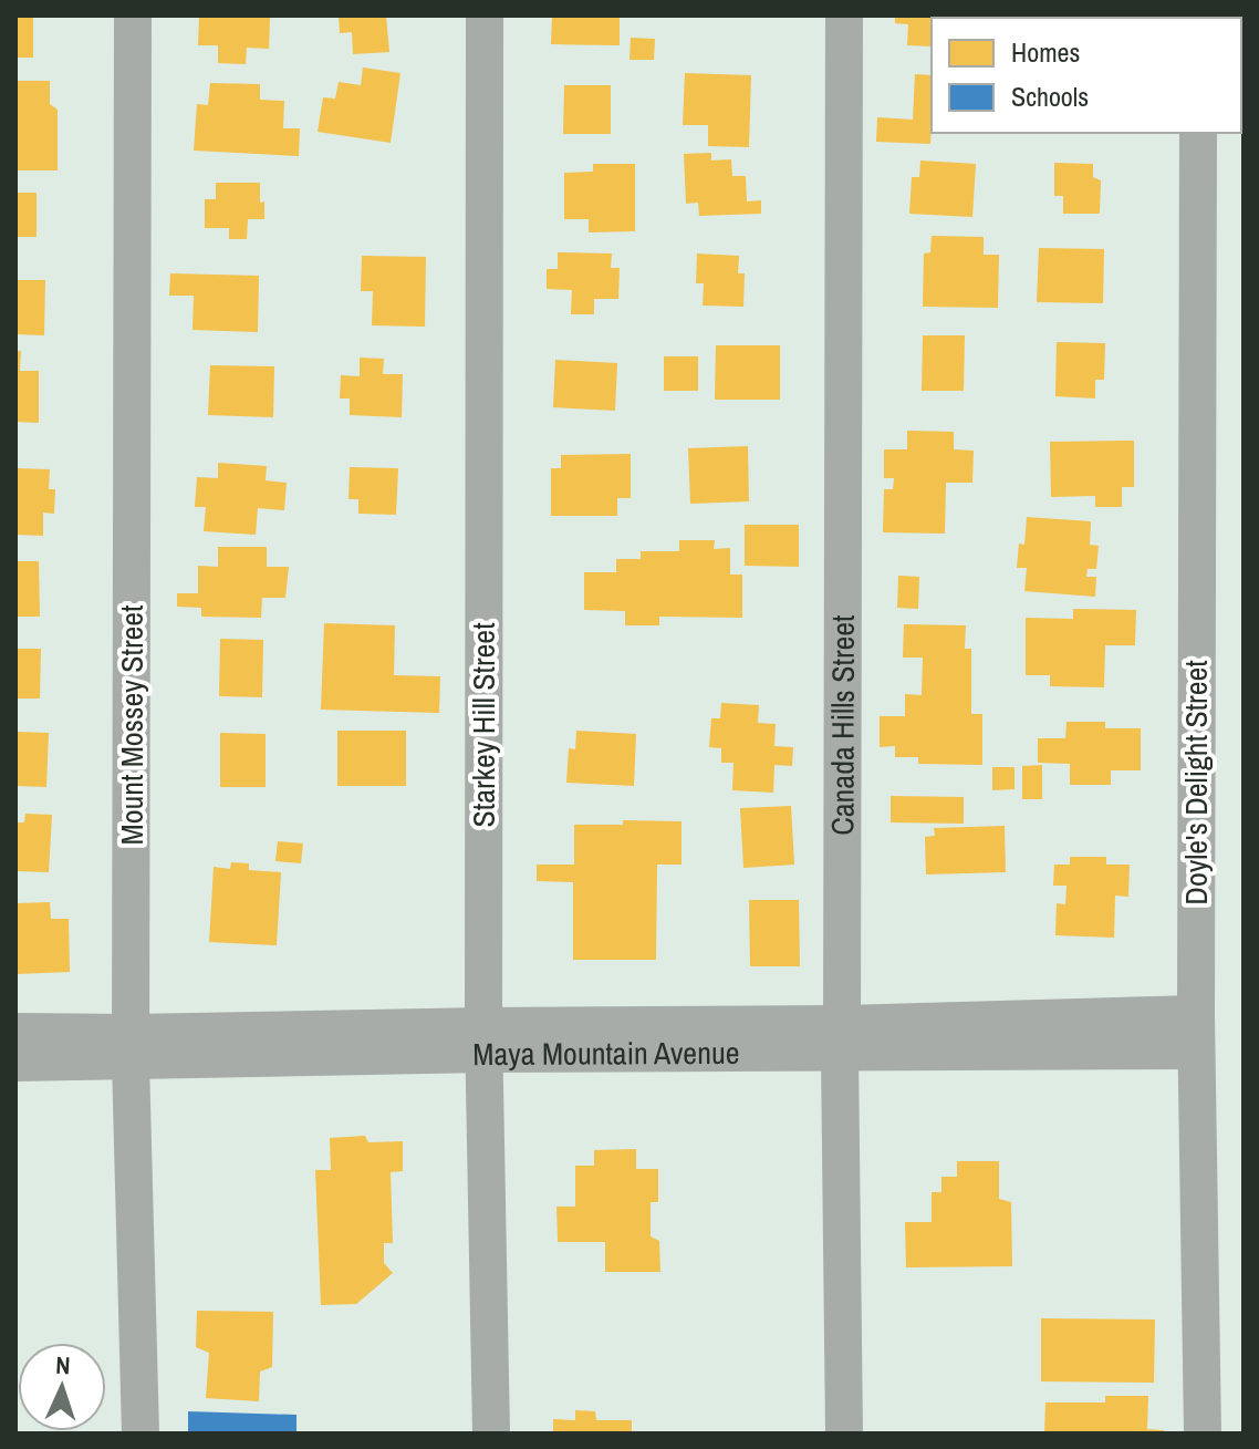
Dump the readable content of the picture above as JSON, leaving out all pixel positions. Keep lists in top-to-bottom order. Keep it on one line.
{"streets":{"street":["Mount Mossey Street","Starkey Hill Street","Canada Hills Street","Doyle's Delight Street","Maya Mountain Avenue"]},"crossings":[["Mount Mossey Street","Maya Mountain Avenue"],["Starkey Hill Street","Maya Mountain Avenue"],["Canada Hills Street","Maya Mountain Avenue"],["Doyle's Delight Street","Maya Mountain Avenue"]],"legend":["Homes","Schools"],"north":"top"}
